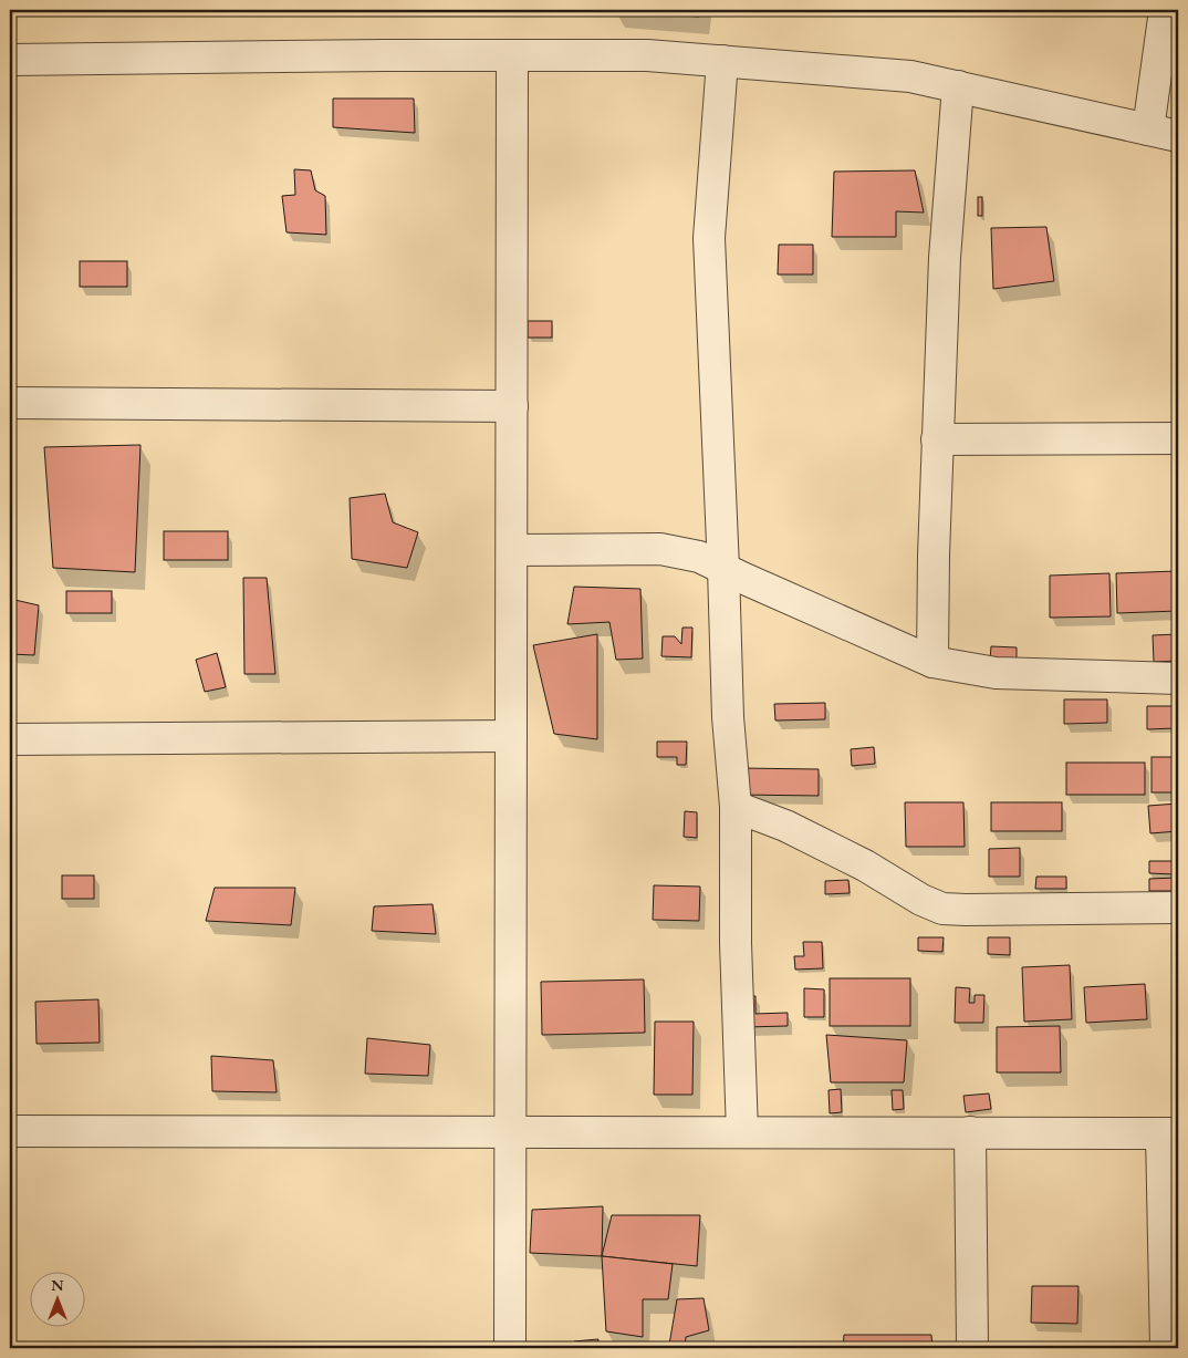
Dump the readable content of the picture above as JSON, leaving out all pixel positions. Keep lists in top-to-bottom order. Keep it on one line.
{"north":"top"}
